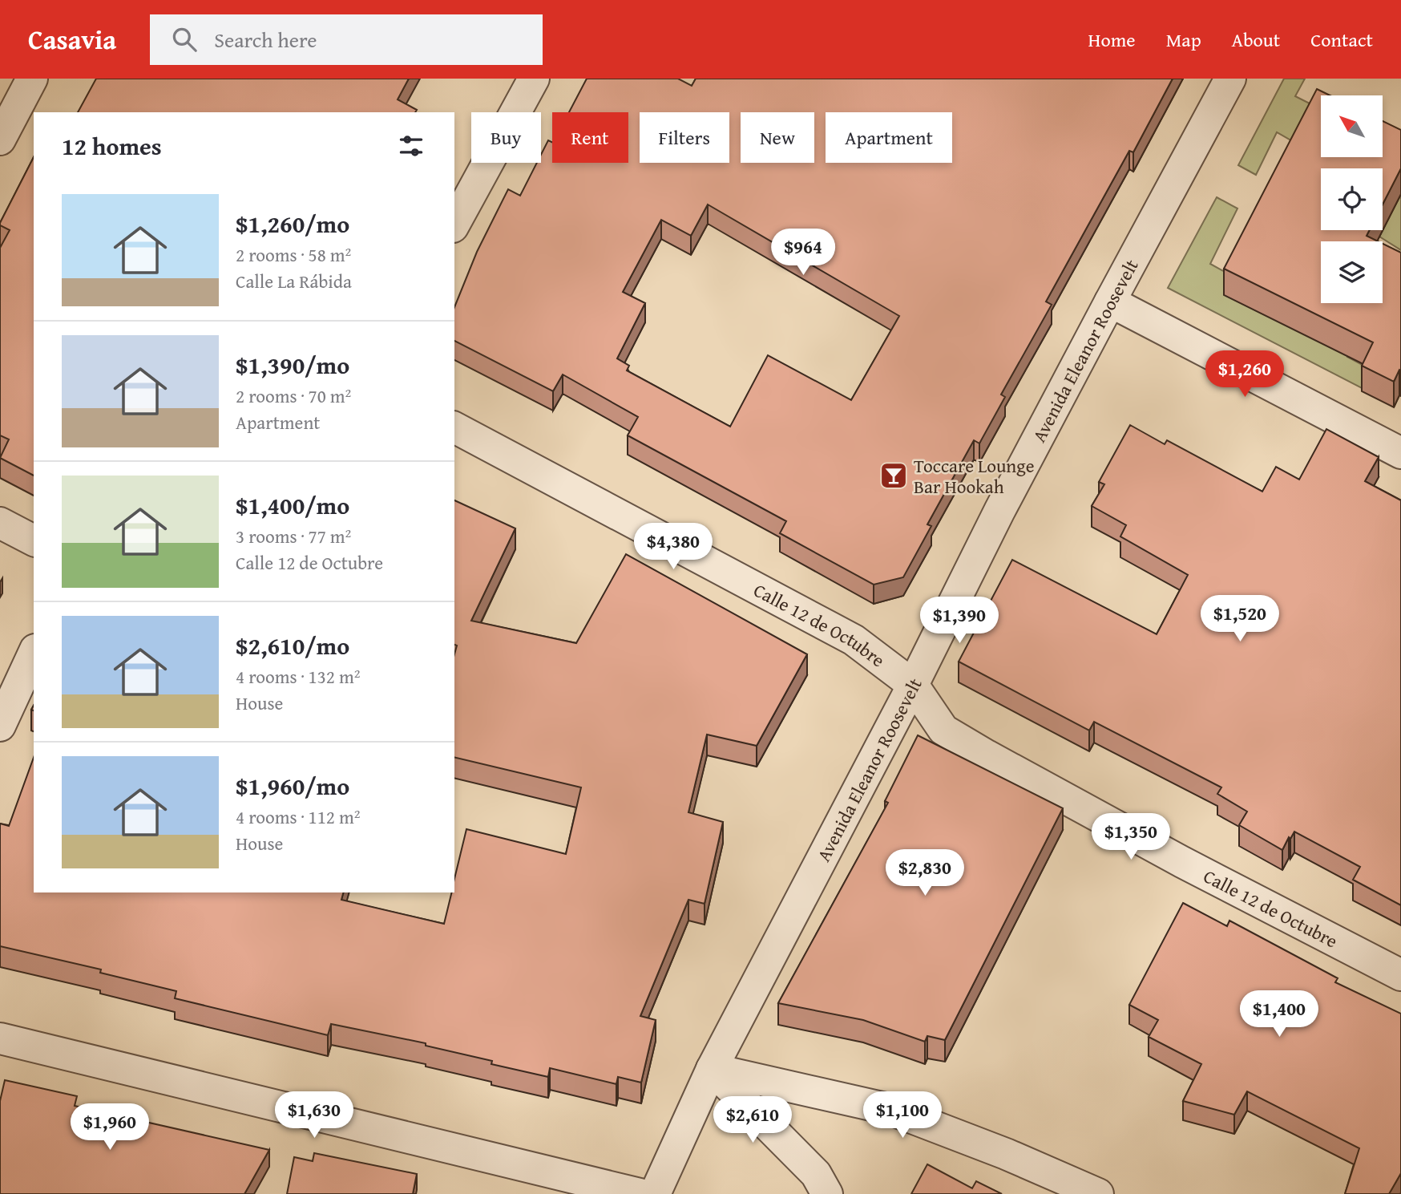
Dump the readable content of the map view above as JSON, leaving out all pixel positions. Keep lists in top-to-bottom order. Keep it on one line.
{"streets":{"street":["Avenida Eleanor Roosevelt","Calle 12 de Octubre"]},"crossings":[["Avenida Eleanor Roosevelt","Calle 12 de Octubre"]],"places":{"bar":["Toccare Lounge Bar Hookah"]},"north":"top left","page":{"header":"Casavia","search":"Search here","nav":["Home","Map","About","Contact"],"chip":["Buy","Rent","Filters","New","Apartment"],"heading":"12 homes","list":[{"name":"$1,260/mo","note":"2 rooms · 58 m² · Calle La Rábida"},{"name":"$1,390/mo","note":"2 rooms · 70 m² · Apartment"},{"name":"$1,400/mo","note":"3 rooms · 77 m² · Calle 12 de Octubre"},{"name":"$2,610/mo","note":"4 rooms · 132 m² · House"},{"name":"$1,960/mo","note":"4 rooms · 112 m² · House"}],"price":["$964","$1,260","$4,380","$1,520","$1,390","$1,350","$2,830","$1,400","$1,630","$1,100","$2,610","$1,960"]}}
